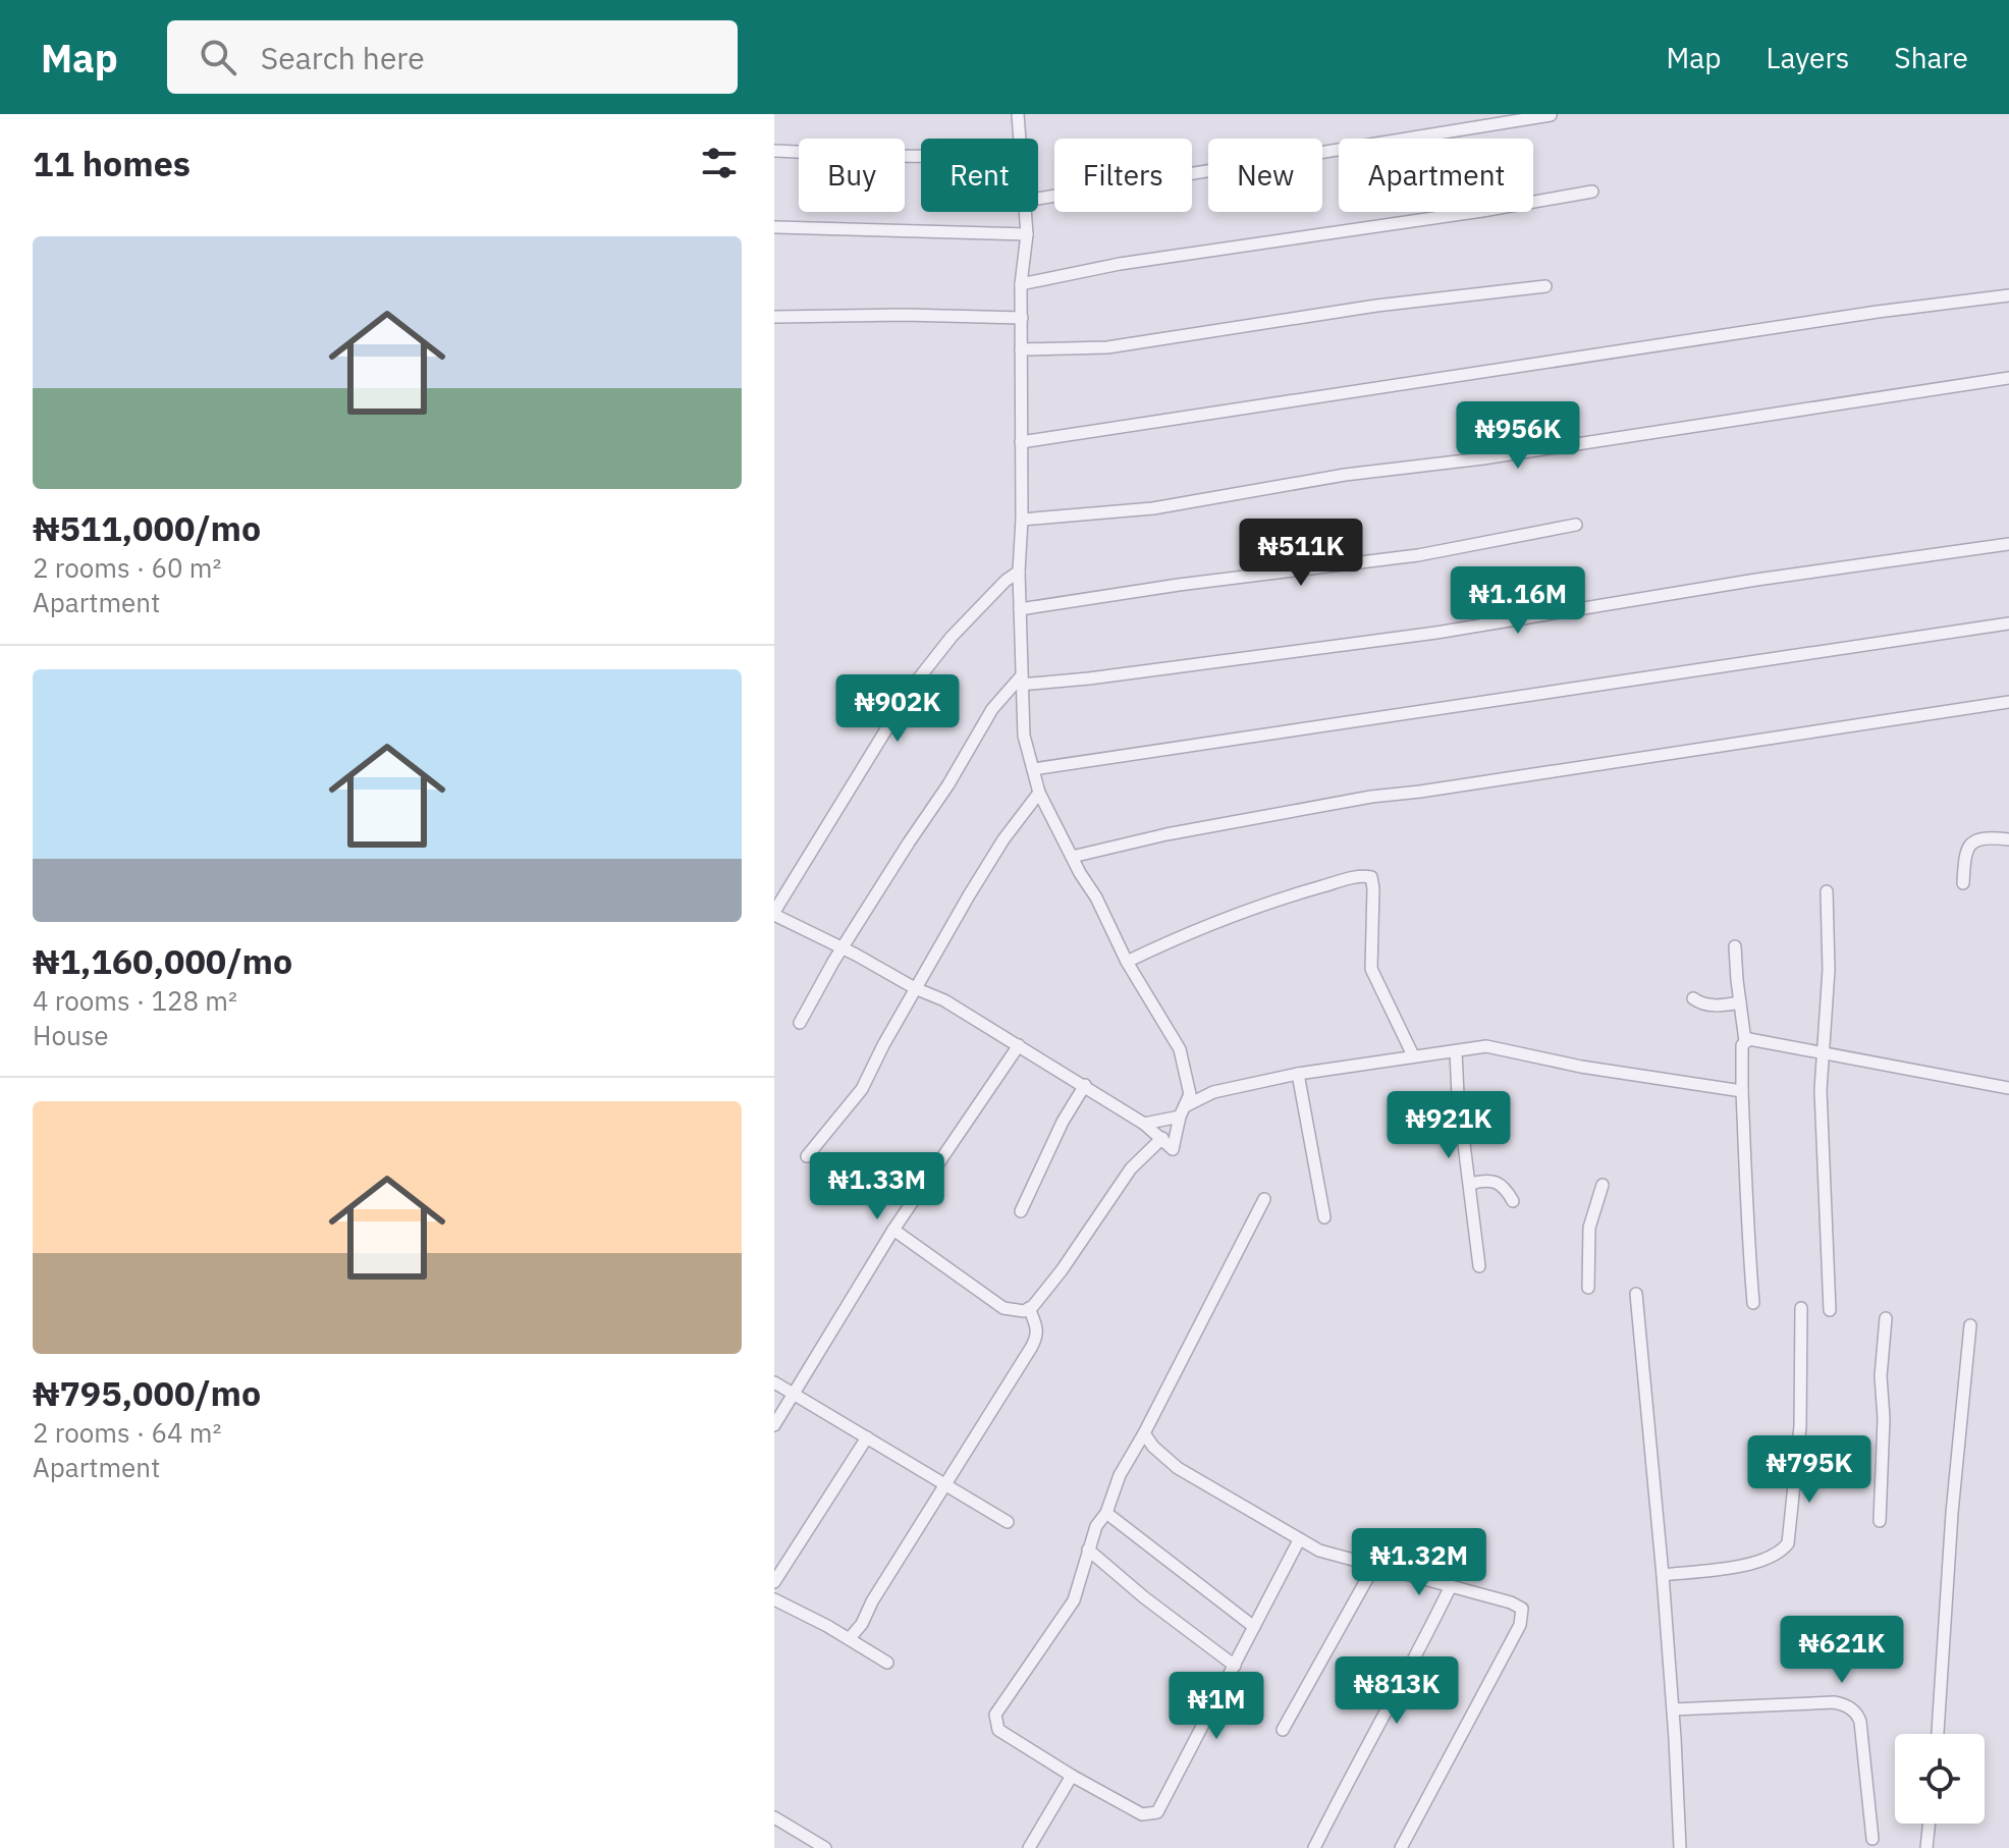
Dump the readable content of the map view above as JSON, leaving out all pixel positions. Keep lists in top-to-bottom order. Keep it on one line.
{"page":{"header":"Map","search":"Search here","nav":["Map","Layers","Share"],"heading":"11 homes","chip":["Buy","Rent","Filters","New","Apartment"],"list":[{"name":"₦511,000/mo","note":"2 rooms · 60 m² · Apartment"},{"name":"₦1,160,000/mo","note":"4 rooms · 128 m² · House"},{"name":"₦795,000/mo","note":"2 rooms · 64 m² · Apartment"}],"price":["₦956K","₦511K","₦1.16M","₦902K","₦921K","₦1.33M","₦795K","₦1.32M","₦621K","₦813K","₦1M"]}}
